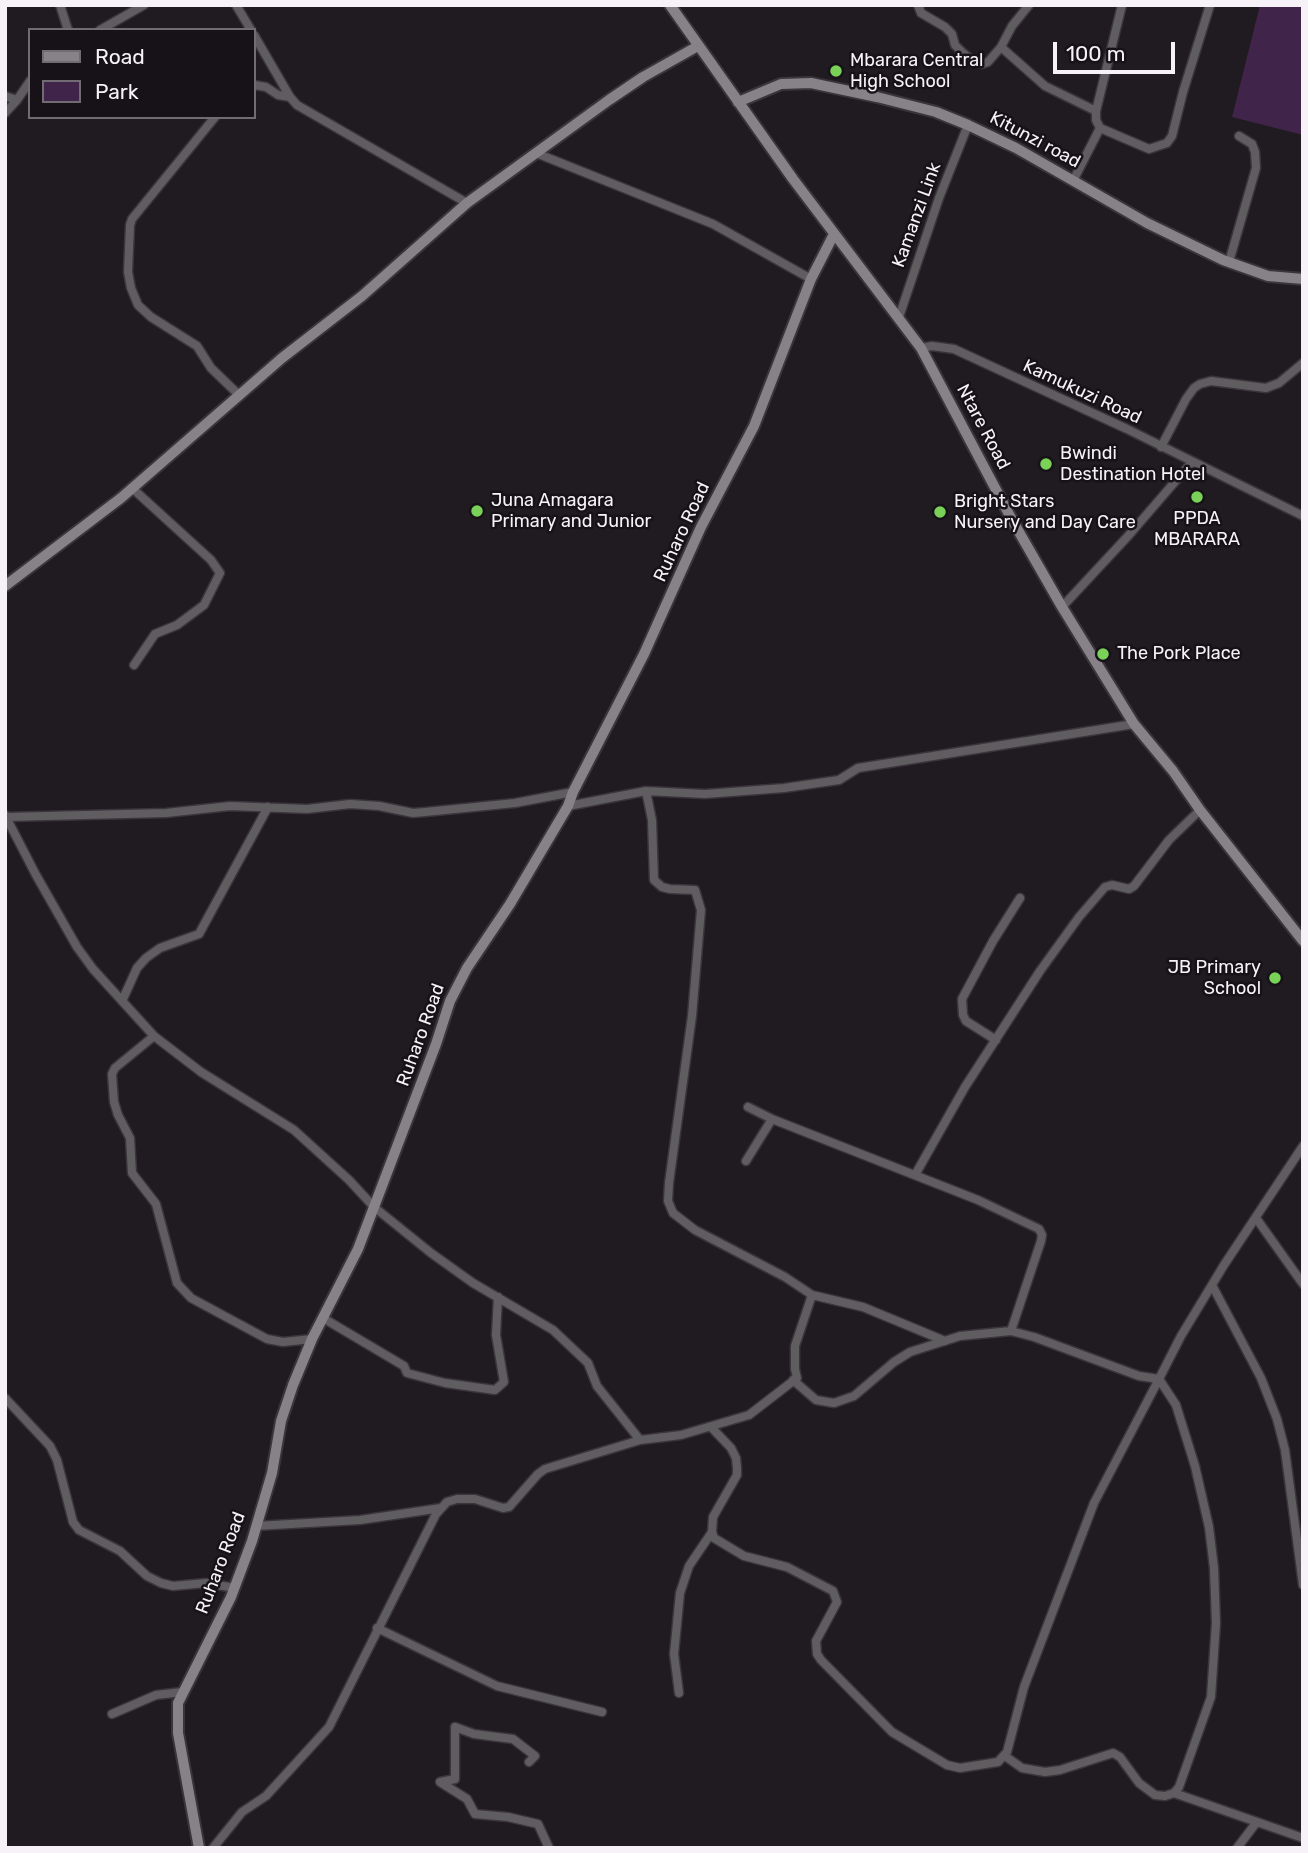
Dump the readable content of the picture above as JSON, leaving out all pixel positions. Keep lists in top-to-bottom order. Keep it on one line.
{"streets":{"street":["Kitunzi road","Kamanzi Link","Kamukuzi Road","Ntare Road","Ruharo Road"]},"crossings":[["Kitunzi road","Kamanzi Link"],["Kitunzi road","Ntare Road"],["Kamanzi Link","Ntare Road"],["Kamukuzi Road","Ntare Road"],["Ntare Road","Ruharo Road"]],"places":["Mbarara Central High School","Bwindi Destination Hotel","PPDA MBARARA","Juna Amagara Primary and Junior","Bright Stars Nursery and Day Care","The Pork Place","JB Primary School"],"legend":["Road","Park"],"scale_bar":"100 m"}
